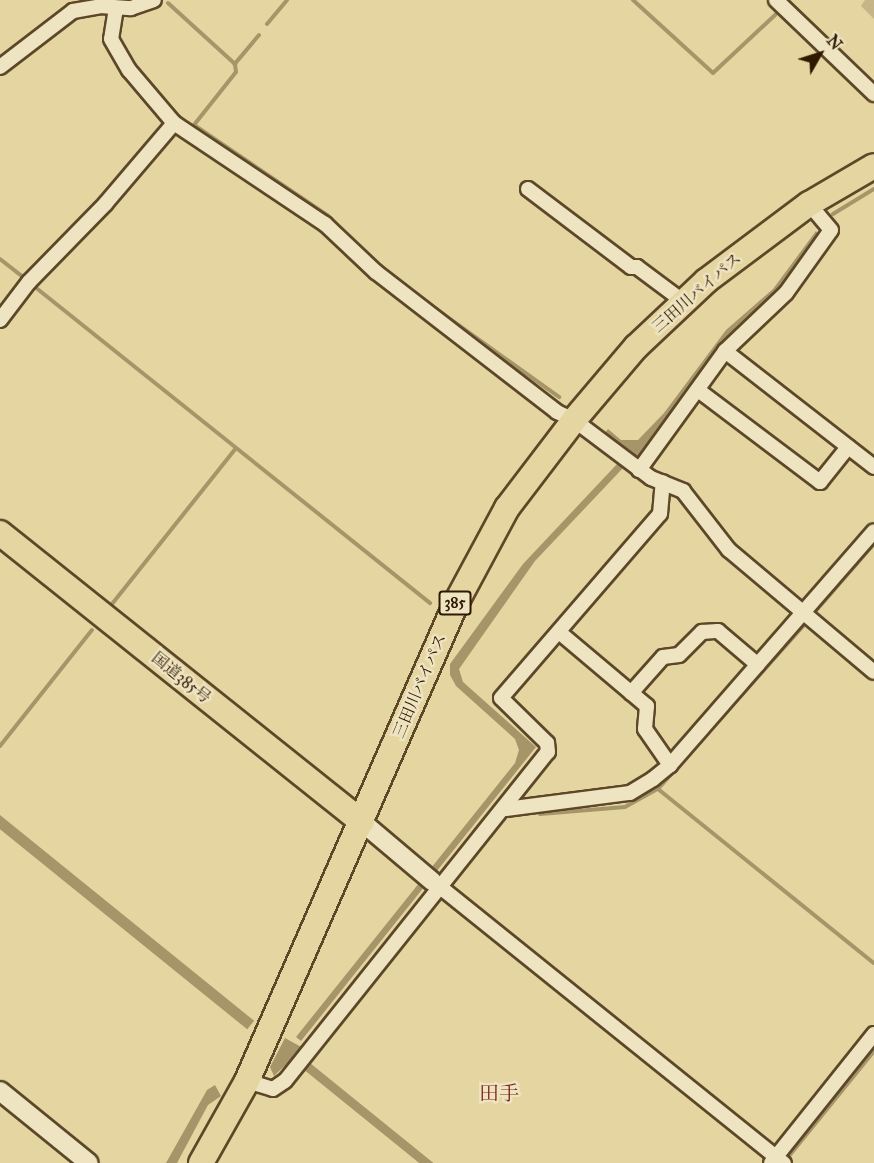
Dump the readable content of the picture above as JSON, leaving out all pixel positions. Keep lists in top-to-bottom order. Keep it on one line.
{"streets":{"highway":["三田川バイパス","385","国道385号"]},"crossings":[["三田川バイパス","国道385号"]],"districts":["田手"],"north":"top right"}
